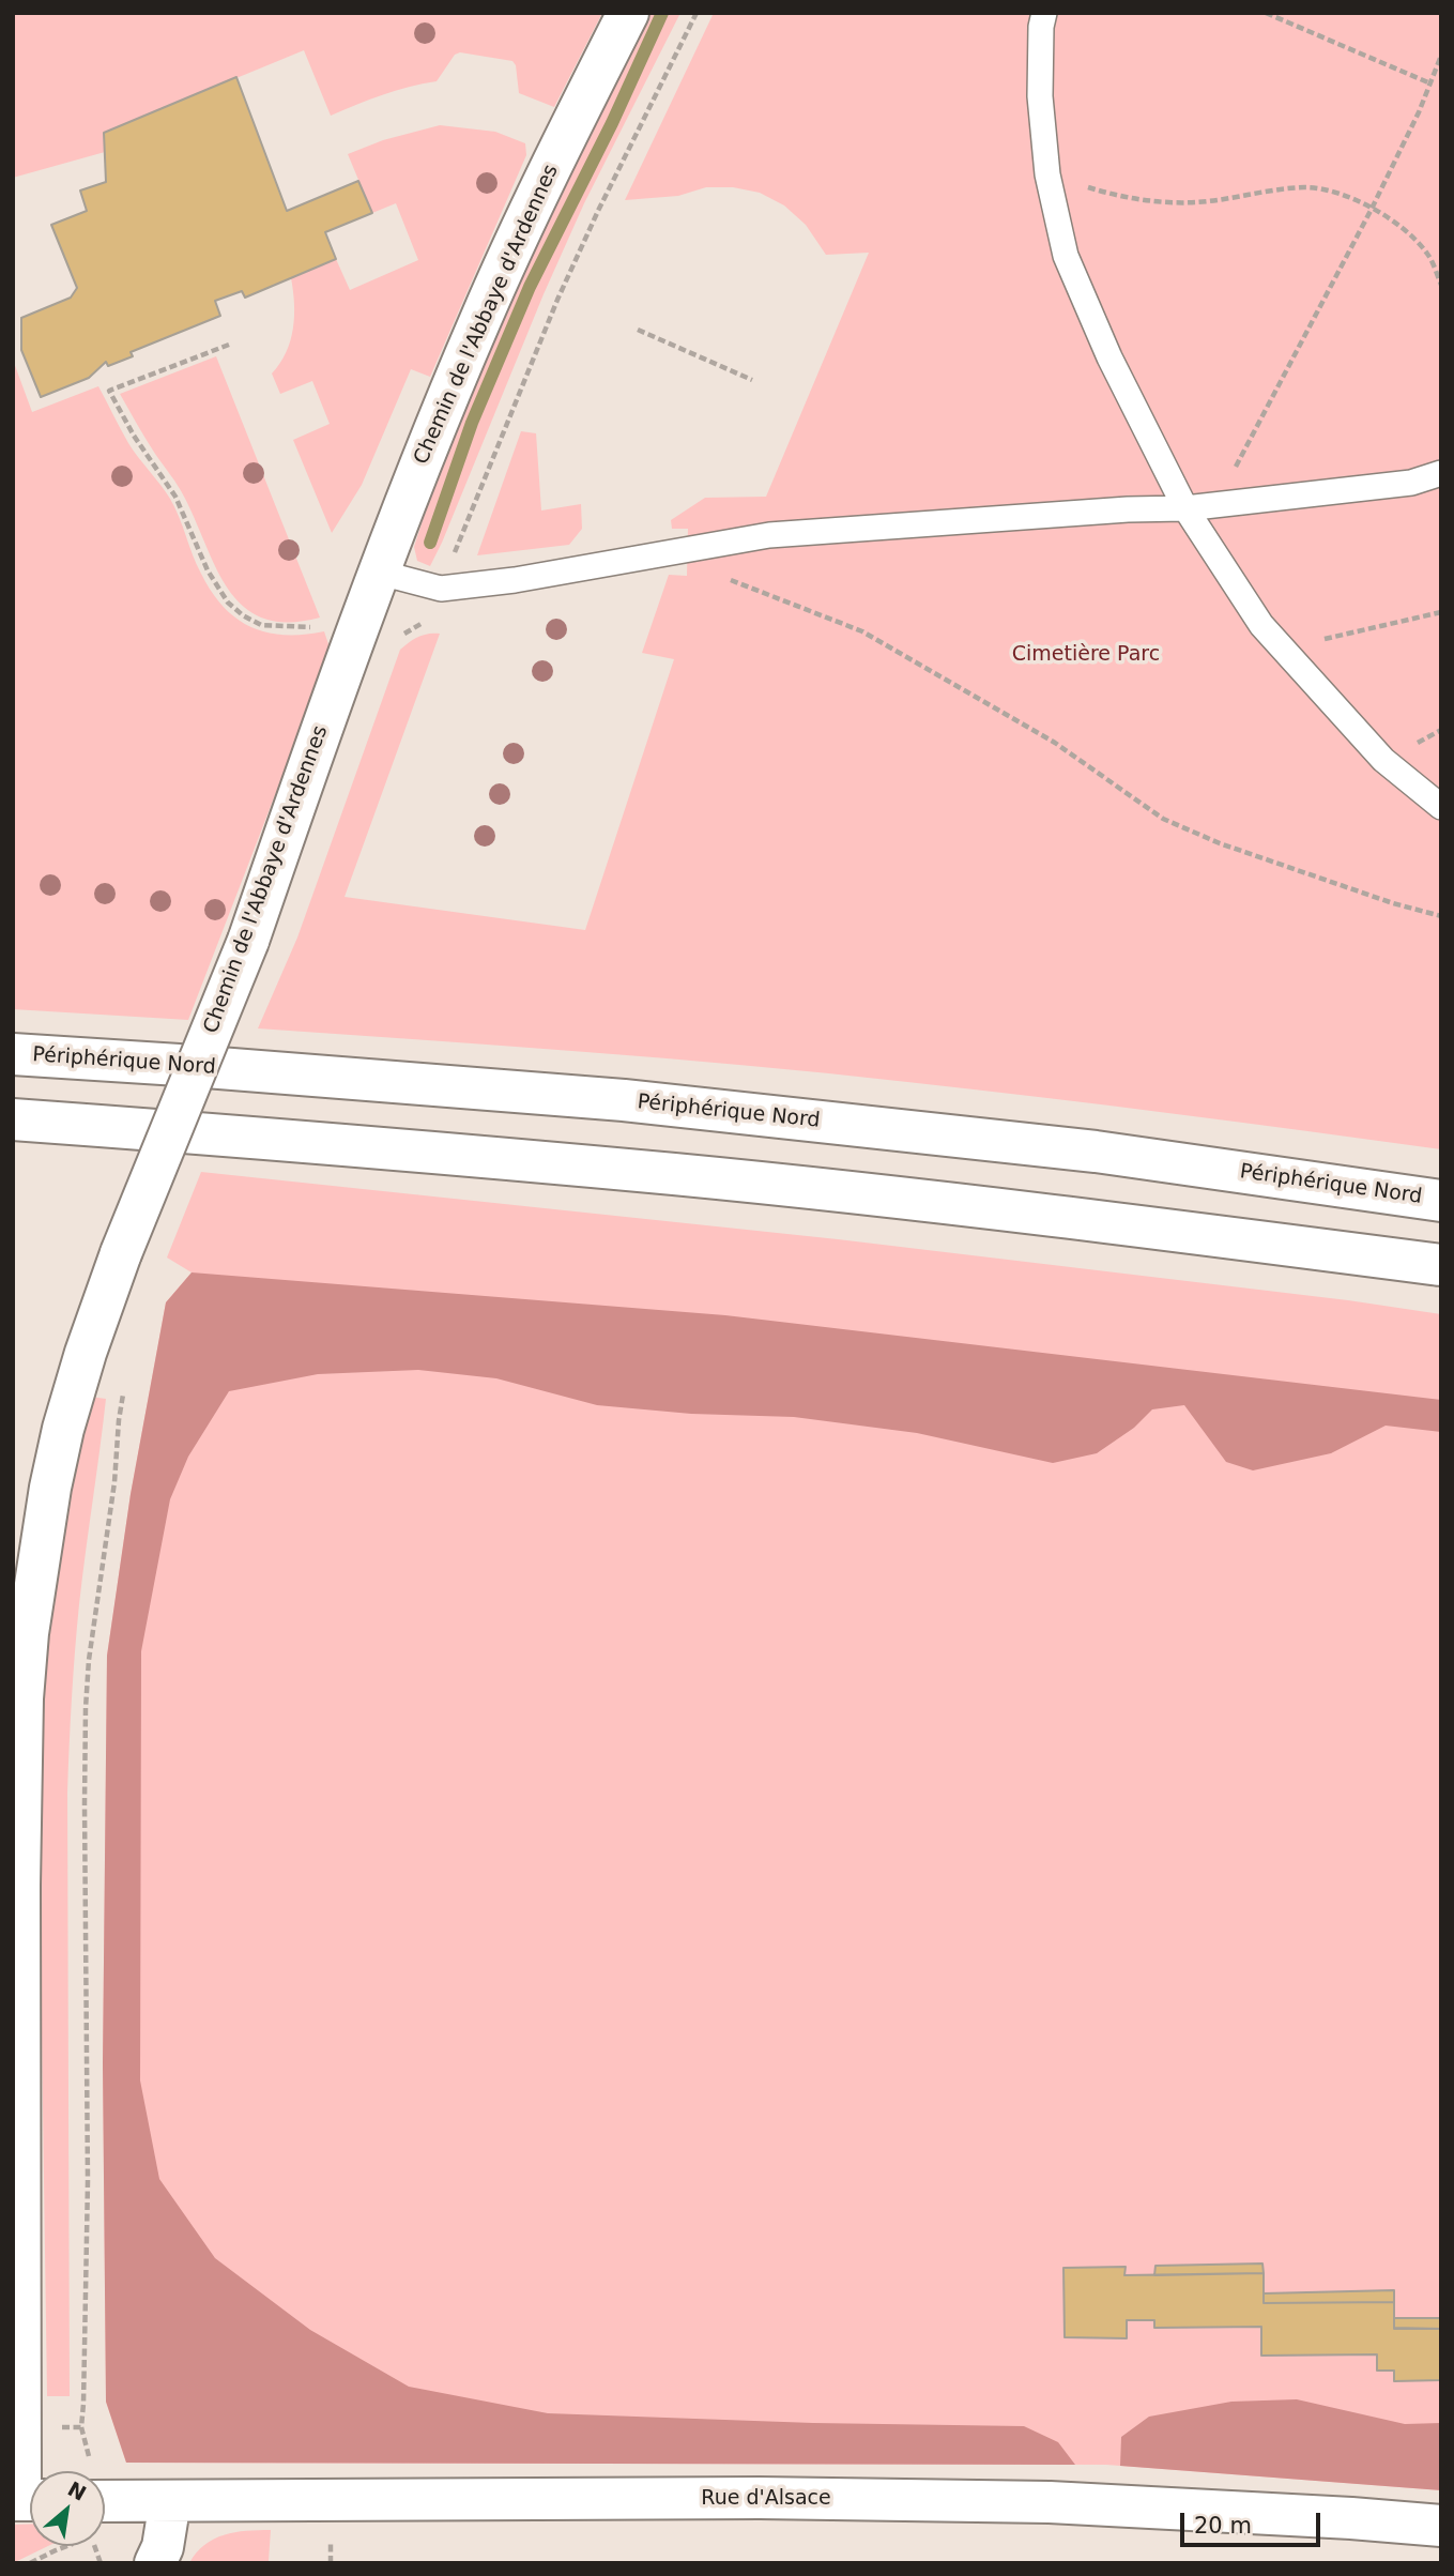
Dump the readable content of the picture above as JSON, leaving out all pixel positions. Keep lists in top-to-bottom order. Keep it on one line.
{"streets":{"main road":["Chemin de l'Abbaye d'Ardennes","Périphérique Nord","Rue d'Alsace"]},"parks":["Cimetière Parc"],"scale_bar":"20 m","north":"top right"}
